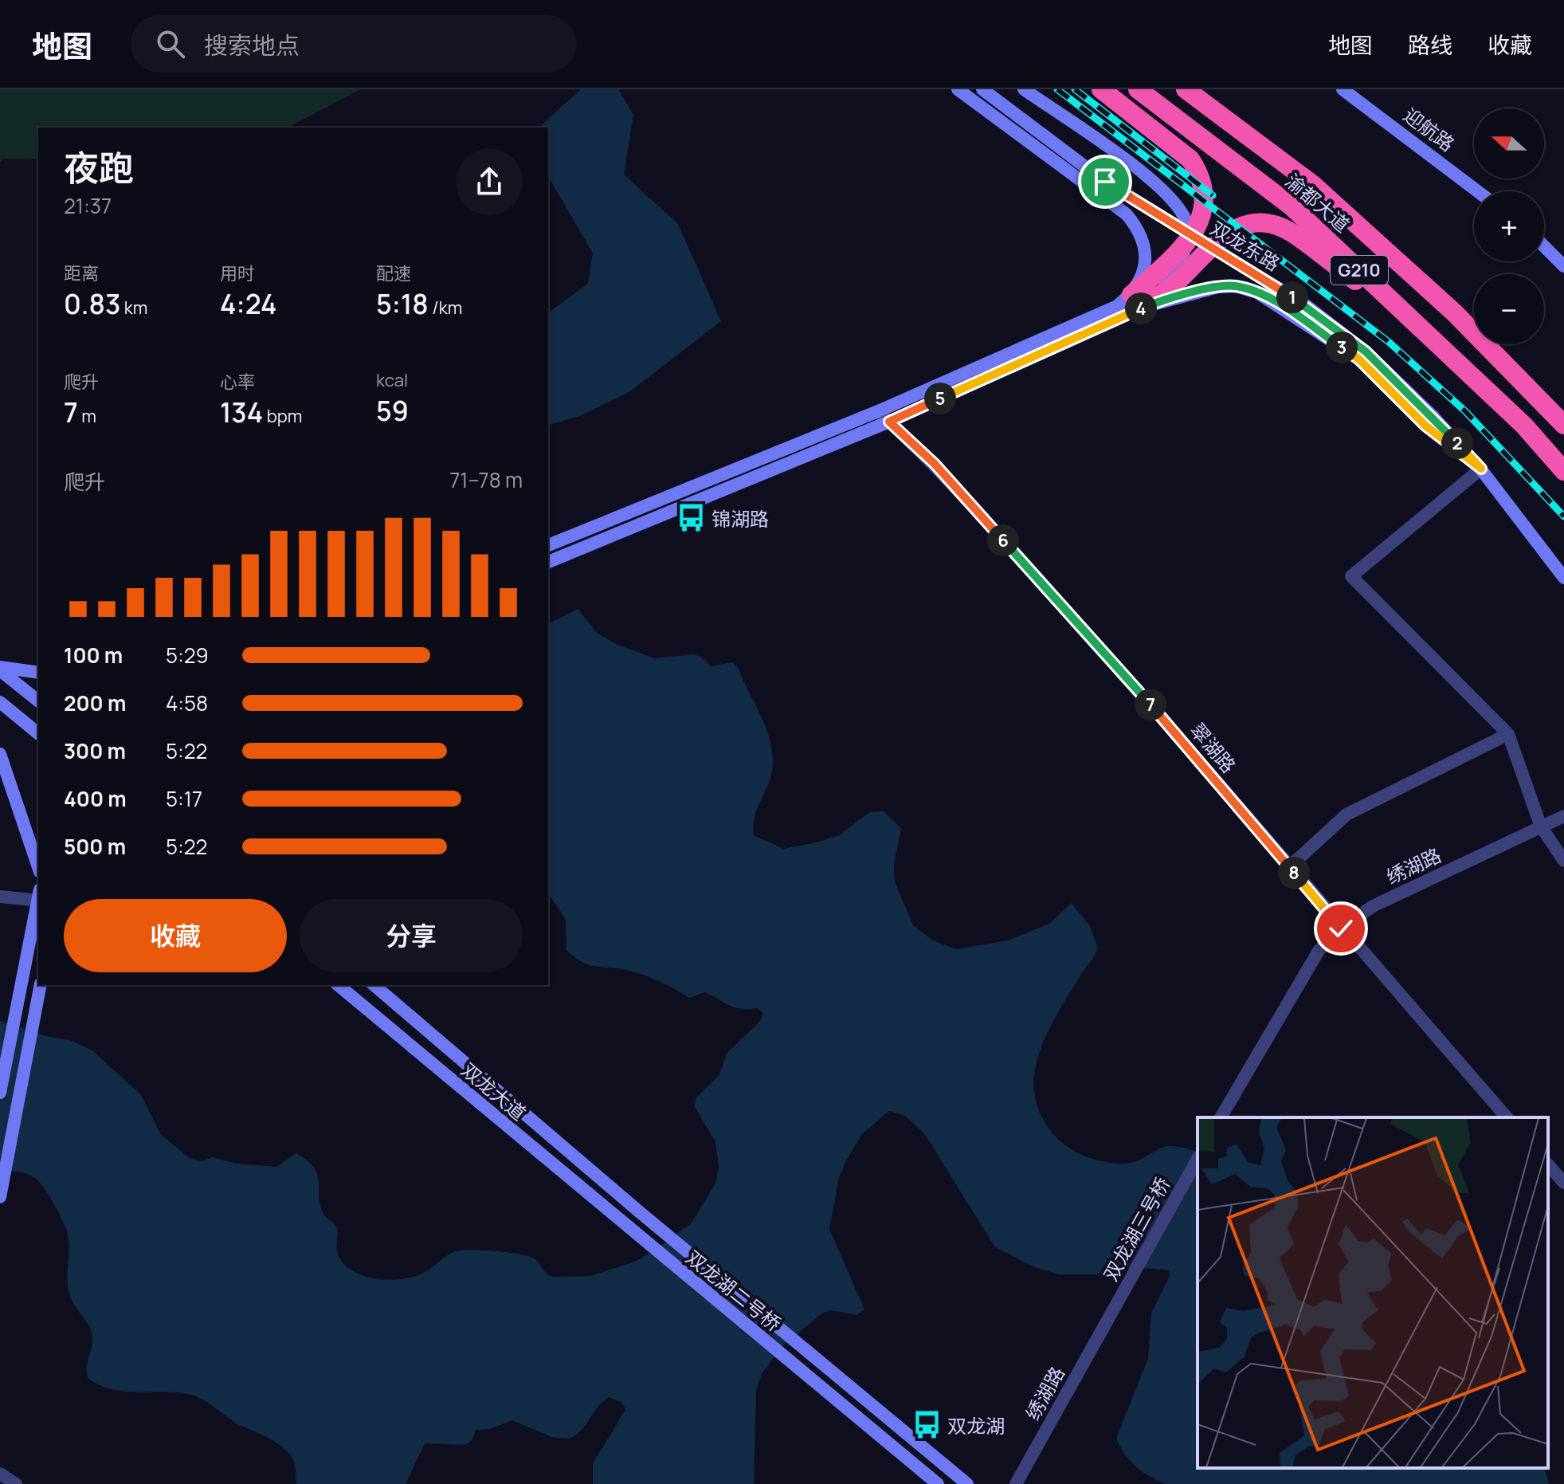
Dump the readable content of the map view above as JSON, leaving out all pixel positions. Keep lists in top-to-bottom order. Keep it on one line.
{"streets":{"highway":["渝都大道","G210"],"street":["迎航路","双龙东路","翠湖路","绣湖路","双龙大道","双龙湖三号桥","双龙湖二号桥"]},"crossings":[["翠湖路","绣湖路"],["绣湖路","双龙湖三号桥"],["双龙大道","双龙湖二号桥"]],"places":{"bus stop":["锦湖路","双龙湖"]},"north":"left","page":{"header":"地图","search":"搜索地点","nav":["地图","路线","收藏"],"map_buttons":["+","−"],"heading":["夜跑","21:37"],"stats":[["距离","0.83 km"],["用时","4:24"],["配速","5:18 /km"],["爬升","7 m"],["心率","134 bpm"],["kcal","59"]],"pins":["1","4","3","5","2","6","7","8"],"chart":["爬升","71–78 m"],"list":[{"name":"100 m","note":"5:29"},{"name":"200 m","note":"4:58"},{"name":"300 m","note":"5:22"},{"name":"400 m","note":"5:17"},{"name":"500 m","note":"5:22"}],"buttons":["收藏","分享"]}}
